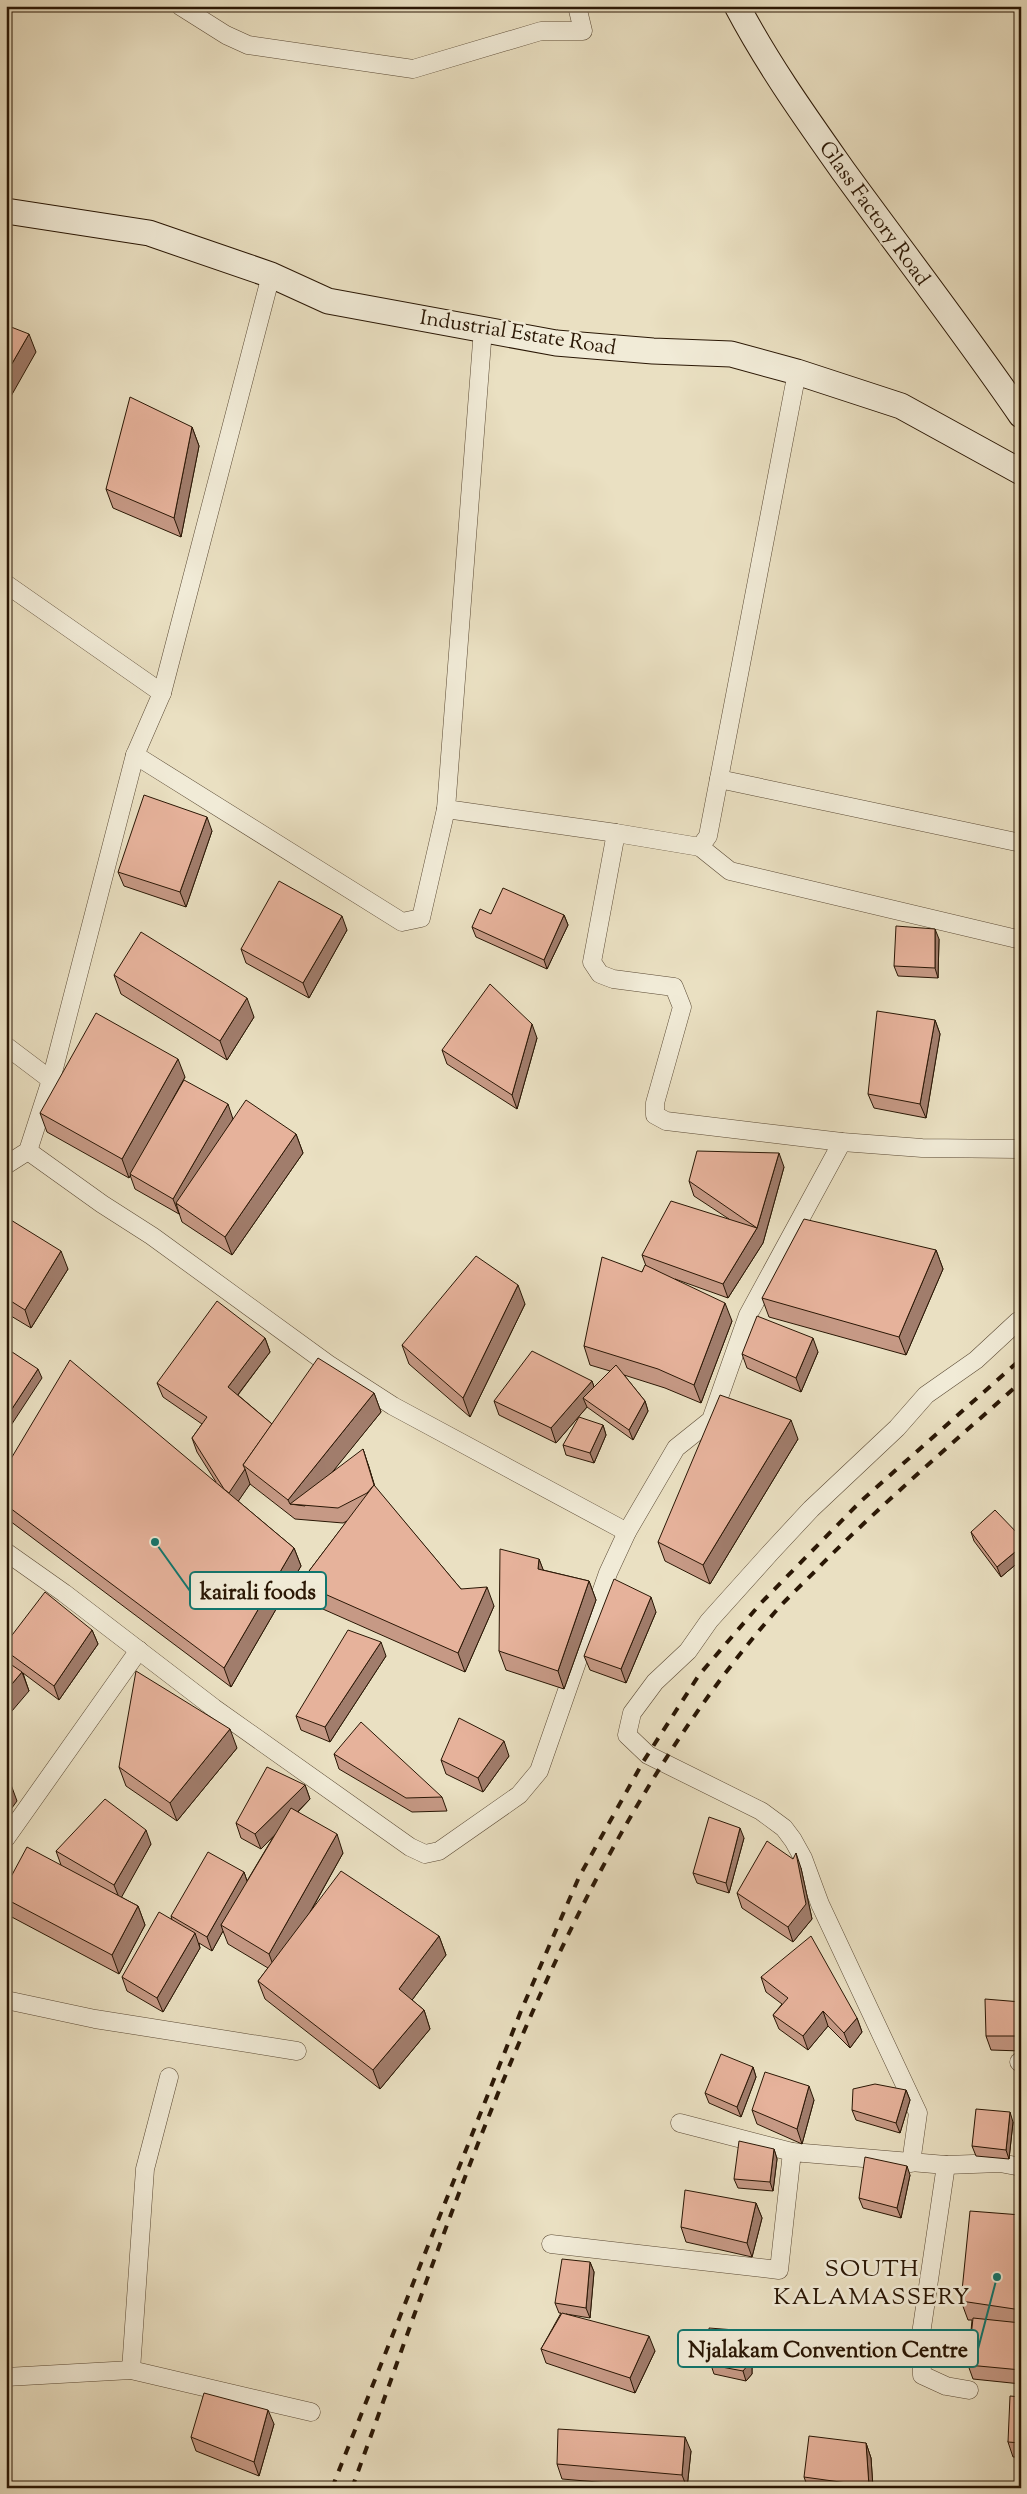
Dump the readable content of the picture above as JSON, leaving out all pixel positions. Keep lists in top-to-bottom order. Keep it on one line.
{"streets":{"street":["Glass Factory Road","Industrial Estate Road"]},"districts":["SOUTH KALAMASSERY"],"places":["kairali foods","Njalakam Convention Centre"]}
